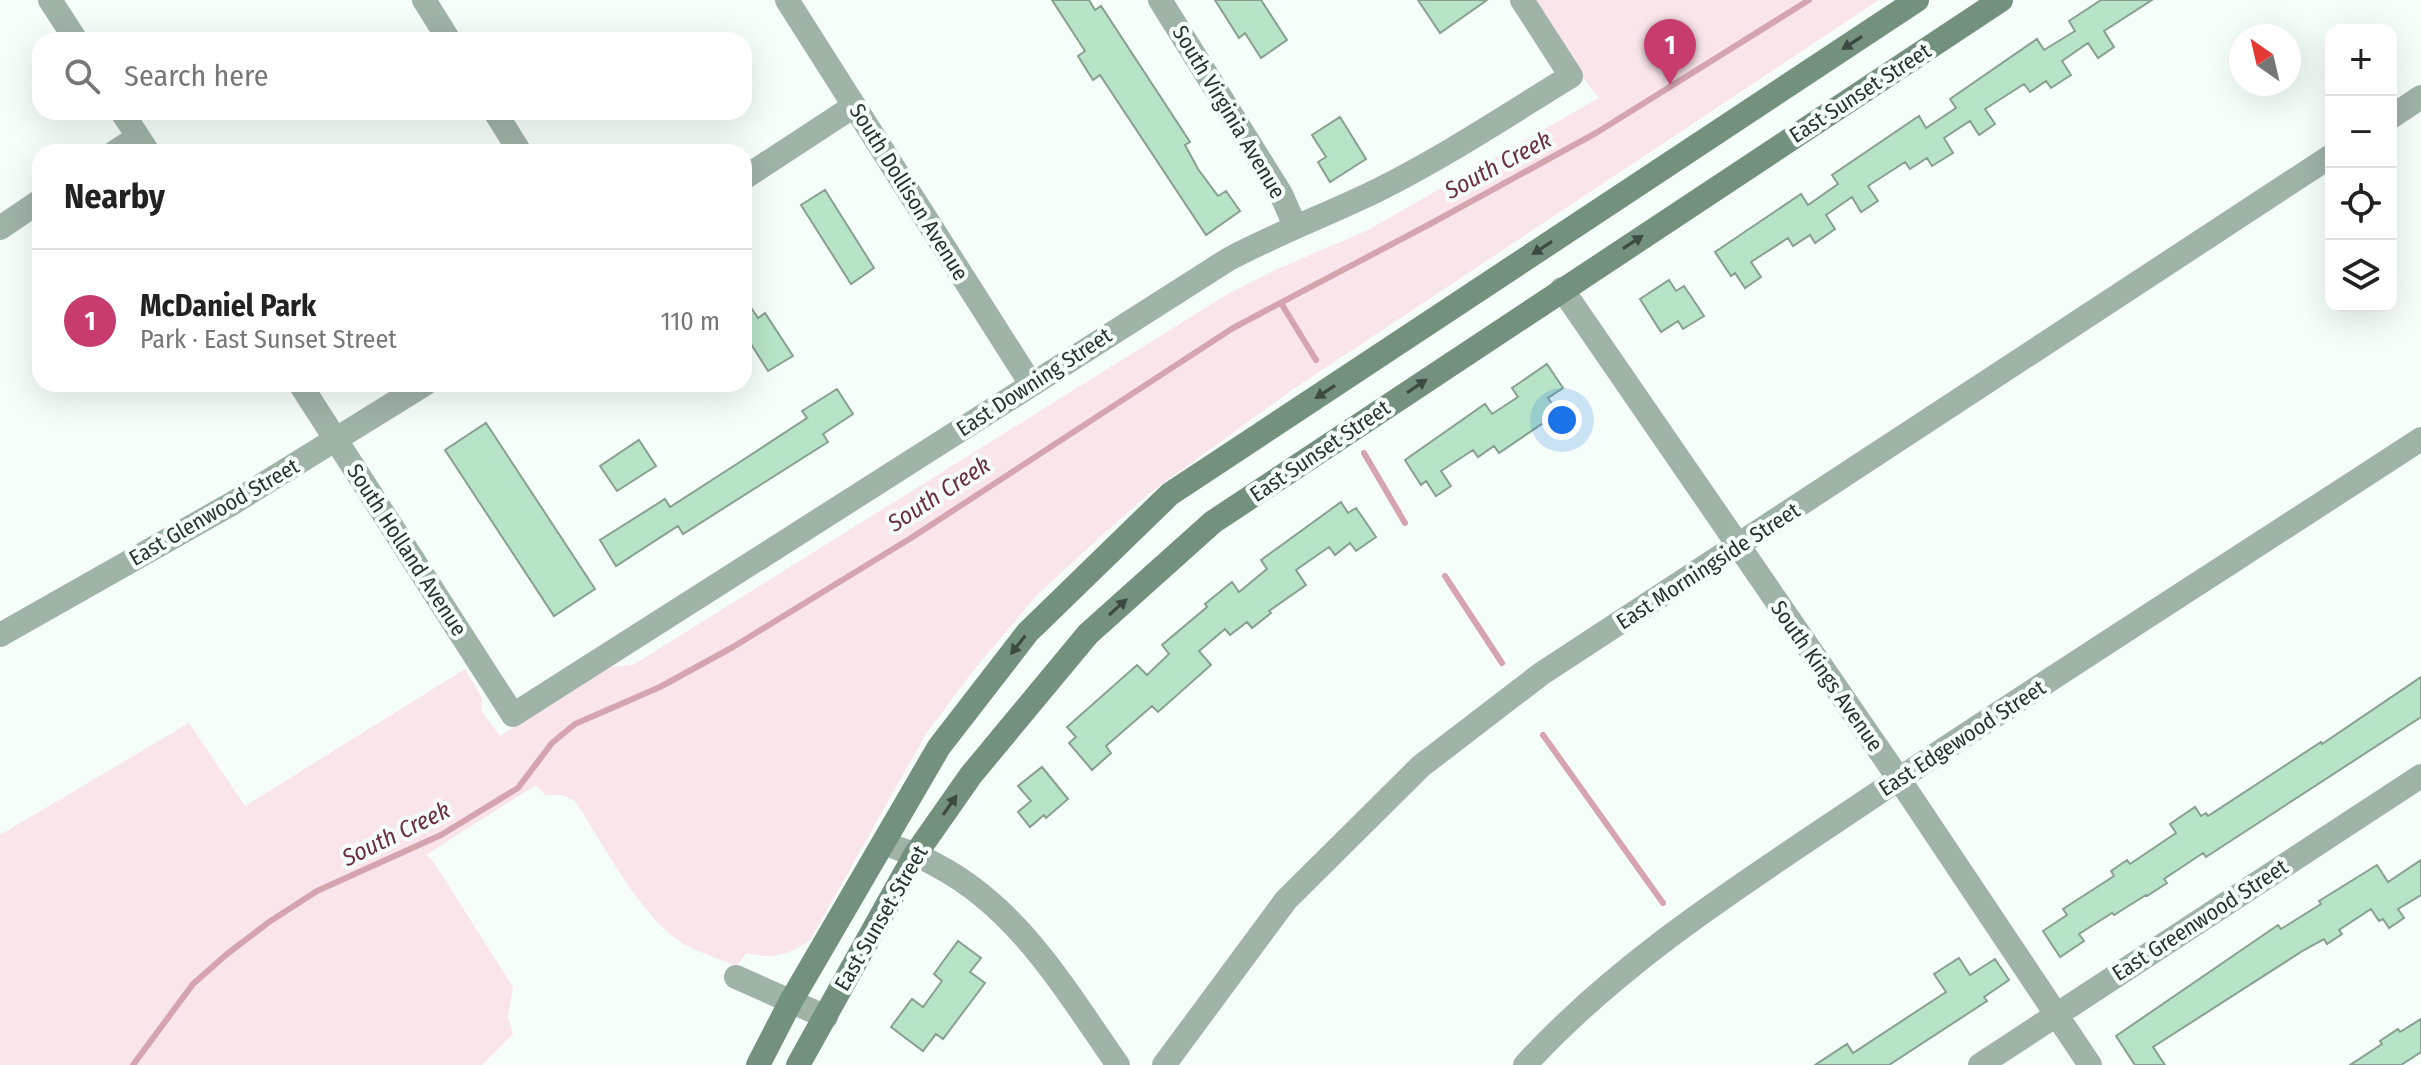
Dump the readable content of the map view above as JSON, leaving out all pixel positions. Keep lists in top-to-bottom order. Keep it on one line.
{"streets":{"main road":["East Sunset Street"],"street":["South Virginia Avenue","South Dollison Avenue","East Downing Street","East Glenwood Street","South Holland Avenue","East Morningside Street","South Kings Avenue","East Edgewood Street","East Greenwood Street"]},"crossings":[["East Sunset Street","South Kings Avenue"],["South Virginia Avenue","East Downing Street"],["South Dollison Avenue","East Downing Street"],["East Downing Street","South Holland Avenue"],["East Glenwood Street","South Holland Avenue"],["East Morningside Street","South Kings Avenue"],["South Kings Avenue","East Edgewood Street"],["South Kings Avenue","East Greenwood Street"]],"water":["South Creek"],"north":"top left","page":{"pins":"1","map_buttons":["+","−"],"search":"Search here","heading":"Nearby","list":[{"mark":"1","name":"McDaniel Park","note":"Park · East Sunset Street","value":"110 m"}]}}
